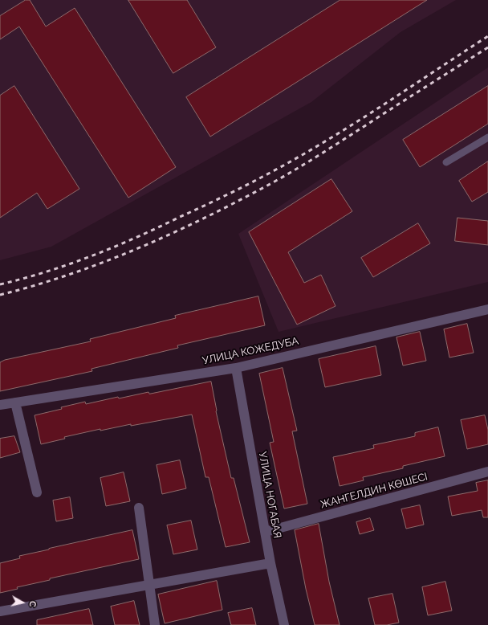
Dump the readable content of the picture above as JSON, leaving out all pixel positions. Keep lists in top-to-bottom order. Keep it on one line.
{"streets":{"street":["УЛИЦА КОЖЕДУБА","ЖАНГЕЛДИН КӨШЕСІ","УЛИЦА НОГАБАЯ"]},"crossings":[["УЛИЦА КОЖЕДУБА","УЛИЦА НОГАБАЯ"],["ЖАНГЕЛДИН КӨШЕСІ","УЛИЦА НОГАБАЯ"]],"north":"right"}
